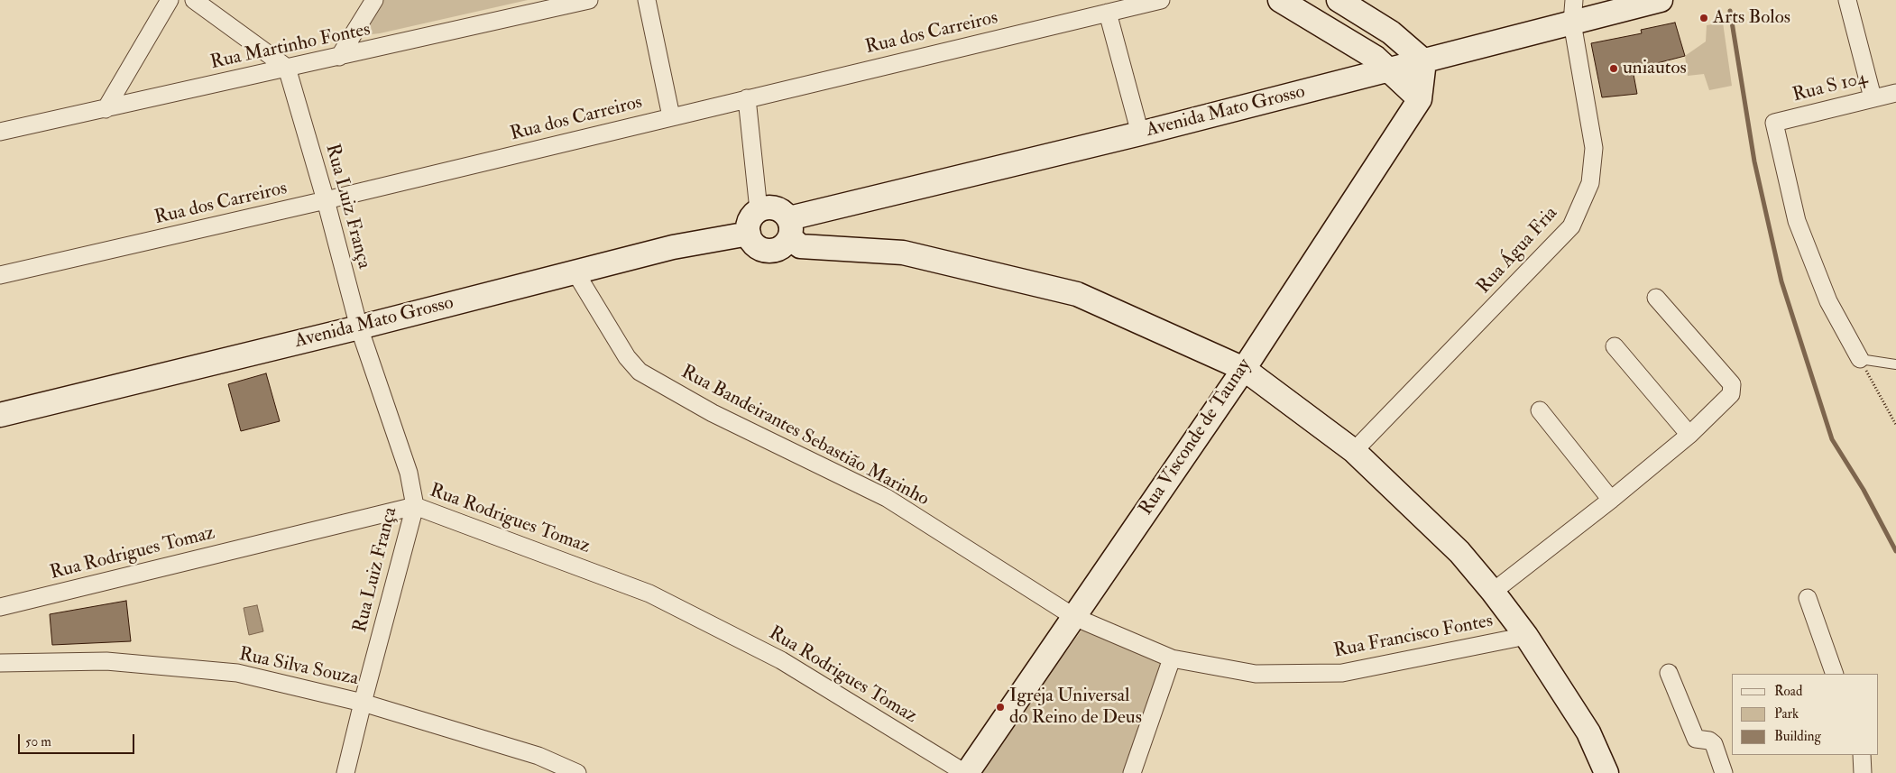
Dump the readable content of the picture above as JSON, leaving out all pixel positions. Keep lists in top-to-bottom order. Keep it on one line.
{"streets":{"main road":["Avenida Mato Grosso","Rua Visconde de Taunay"],"street":["Rua dos Carreiros","Rua Martinho Fontes","Rua S 104","Rua Luiz França","Rua Água Fria","Rua Bandeirantes Sebastião Marinho","Rua Rodrigues Tomaz","Rua Francisco Fontes","Rua Silva Souza"]},"crossings":[["Rua dos Carreiros","Rua Luiz França"],["Rua Martinho Fontes","Rua Luiz França"],["Avenida Mato Grosso","Rua Luiz França"],["Avenida Mato Grosso","Rua Água Fria"],["Avenida Mato Grosso","Rua Bandeirantes Sebastião Marinho"],["Avenida Mato Grosso","Rua Visconde de Taunay"],["Rua Luiz França","Rua Rodrigues Tomaz"],["Rua Luiz França","Rua Silva Souza"],["Rua Bandeirantes Sebastião Marinho","Rua Visconde de Taunay"],["Rua Bandeirantes Sebastião Marinho","Rua Francisco Fontes"],["Rua Visconde de Taunay","Rua Rodrigues Tomaz"],["Rua Visconde de Taunay","Rua Francisco Fontes"]],"places":["Arts Bolos","uniautos","Igreja Universal do Reino de Deus"],"legend":["Road","Park","Building"],"scale_bar":"50 m"}
